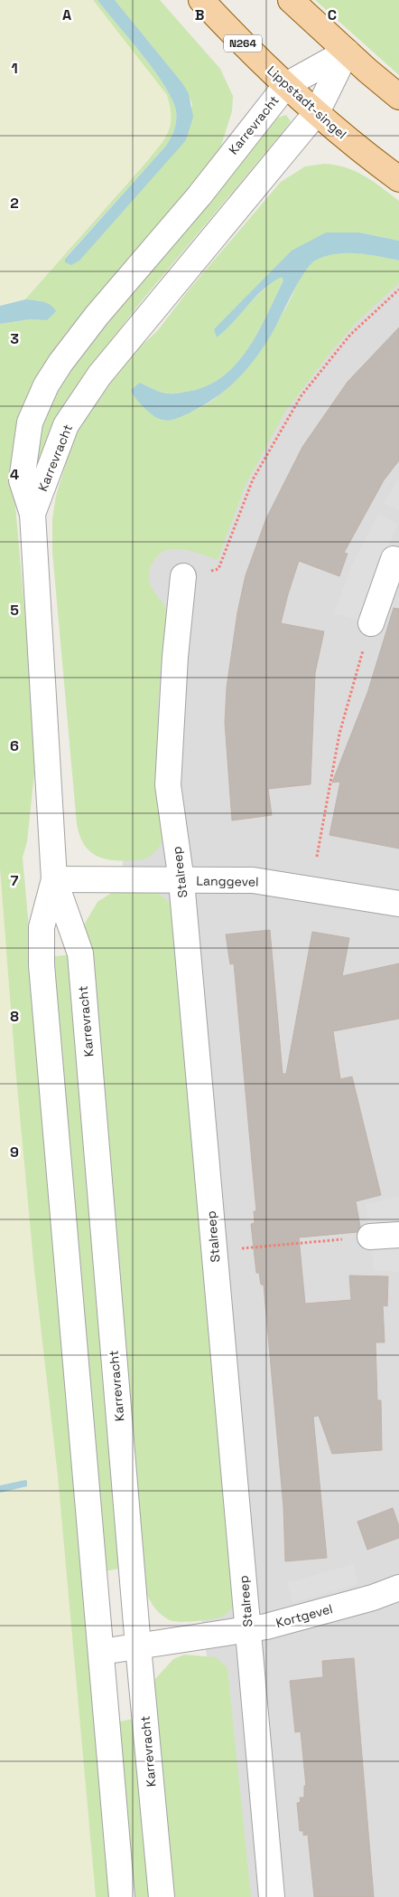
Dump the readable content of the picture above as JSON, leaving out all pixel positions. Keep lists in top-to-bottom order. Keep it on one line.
{"streets":{"main road":["N264","Lippstadt-singel"],"street":["Karrevracht","Stalreep","Langgevel","Kortgevel"]},"crossings":[["Lippstadt-singel","Karrevracht"],["Karrevracht","Langgevel"],["Karrevracht","Kortgevel"],["Stalreep","Langgevel"],["Stalreep","Kortgevel"]],"grid":{"columns":["A","B","C"],"rows":["1","2","3","4","5","6","7","8","9"]}}
